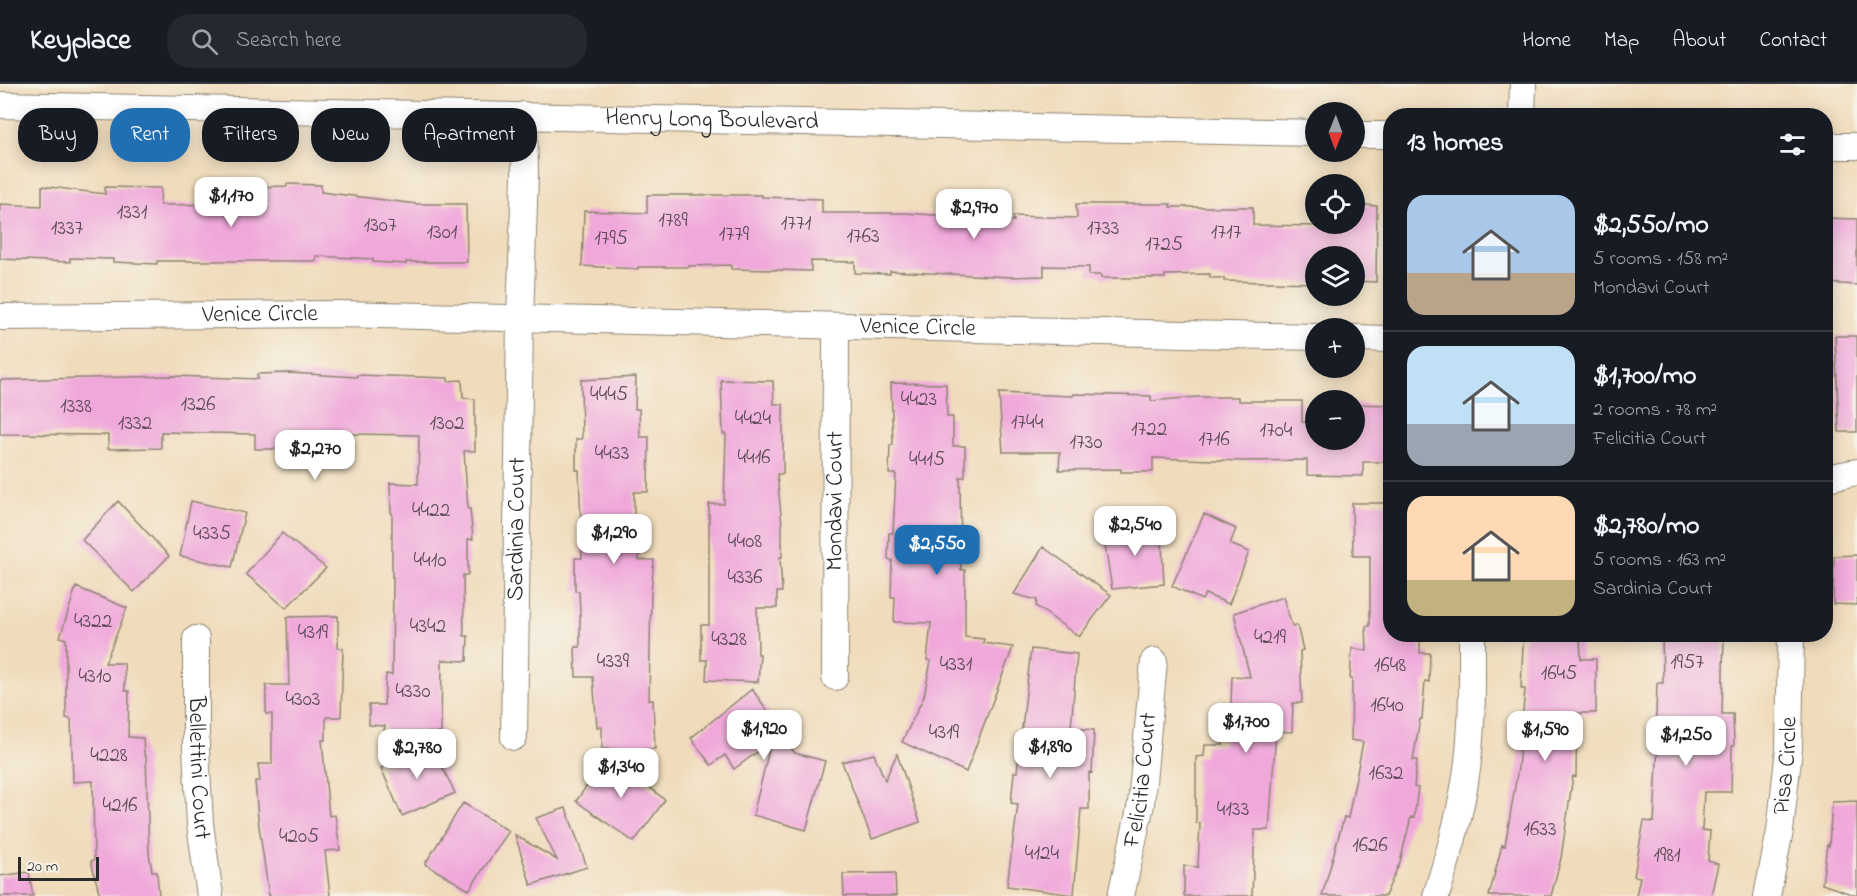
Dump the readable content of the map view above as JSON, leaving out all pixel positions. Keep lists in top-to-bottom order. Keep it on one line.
{"streets":{"street":["Henry Long Boulevard","Venice Circle","Mondavi Court","Sardinia Court","Pisa Circle","Bellettini Court","Felicitia Court"]},"crossings":[["Venice Circle","Mondavi Court"],["Venice Circle","Sardinia Court"]],"house_numbers":["1331","1789","1771","1307","1337","1733","1301","1717","1779","1763","1795","1725","4445","4423","1326","1338","4424","1744","1332","1302","1722","1704","1716","1730","4433","4416","4415","4422","4335","4408","4410","4336","4322","4342","4319","4219","4328","4339","1957","4331","1648","1645","4310","4330","4303","1640","4319","4228","1632","4216","4133","1633","4205","1626","4124","1981"],"scale_bar":"20 m","north":"bottom","page":{"header":"Keyplace","search":"Search here","nav":["Home","Map","About","Contact"],"map_buttons":["+","−"],"chip":["Buy","Rent","Filters","New","Apartment"],"heading":"13 homes","price":["$1,170","$2,970","$2,270","$2,540","$1,290","$2,550","$1,700","$1,920","$1,590","$1,250","$1,890","$2,780","$1,340"],"list":[{"name":"$2,550/mo","note":"5 rooms · 158 m² · Mondavi Court"},{"name":"$1,700/mo","note":"2 rooms · 78 m² · Felicitia Court"},{"name":"$2,780/mo","note":"5 rooms · 163 m² · Sardinia Court"}],"scale":"20 m"}}
